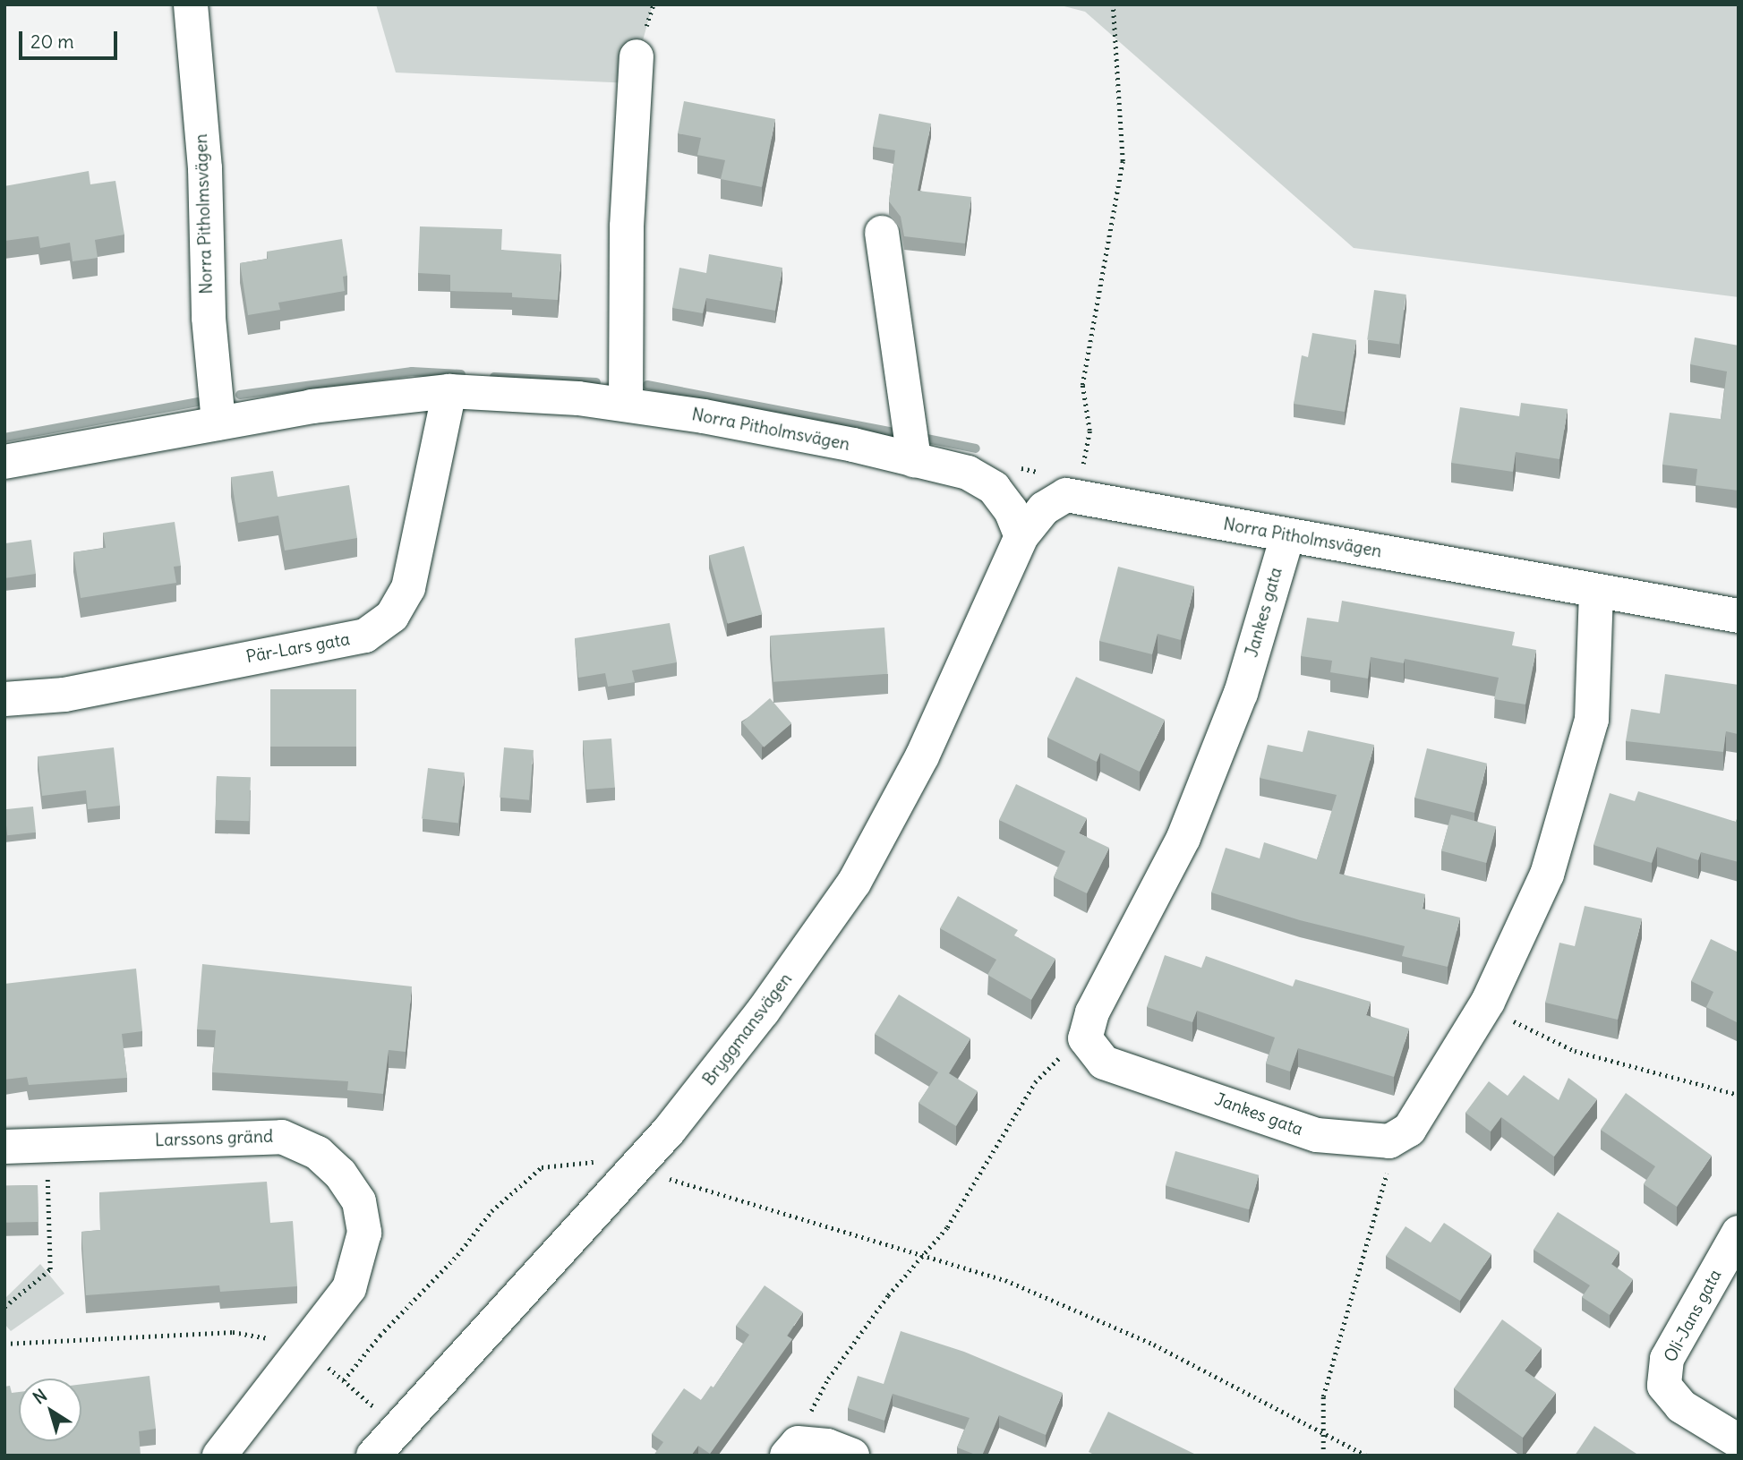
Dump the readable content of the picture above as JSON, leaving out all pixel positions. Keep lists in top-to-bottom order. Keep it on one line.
{"streets":{"street":["Norra Pitholmsvägen","Jankes gata","Pär-Lars gata","Bryggmansvägen","Larssons gränd","Oli-Jans gata"]},"crossings":[["Norra Pitholmsvägen","Jankes gata"],["Norra Pitholmsvägen","Pär-Lars gata"],["Norra Pitholmsvägen","Bryggmansvägen"]],"scale_bar":"20 m","north":"top left"}
